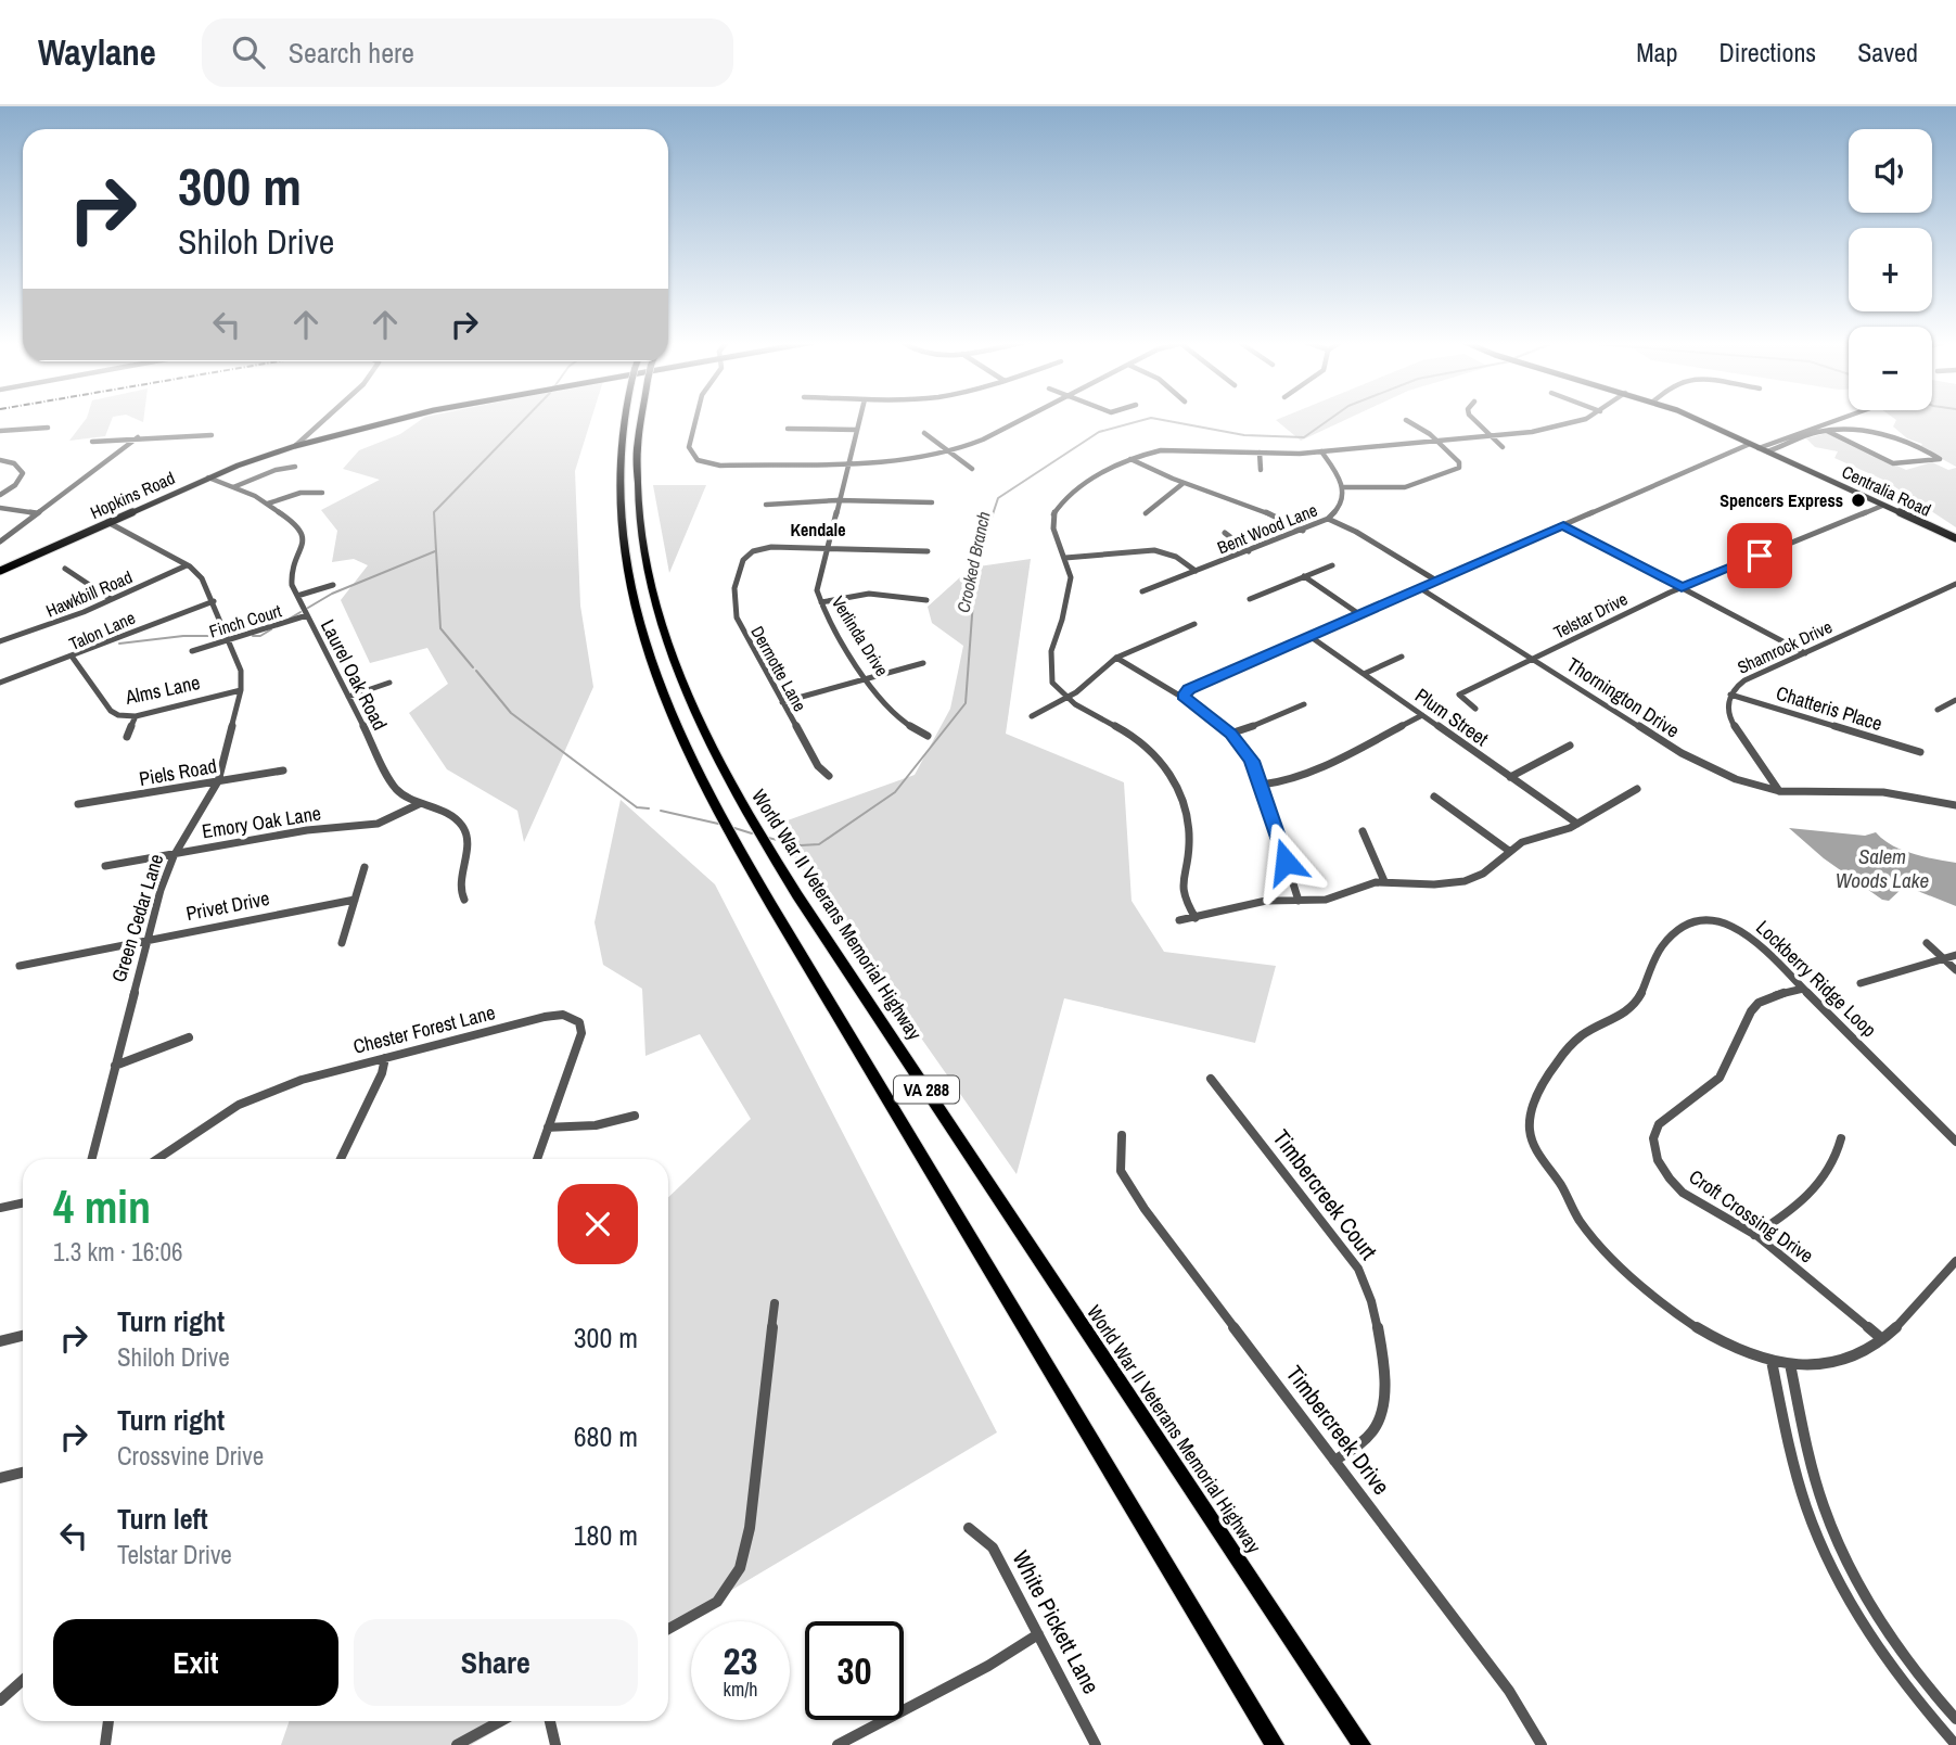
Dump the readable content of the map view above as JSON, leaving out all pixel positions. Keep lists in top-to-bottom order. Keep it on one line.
{"streets":{"highway":["World War II Veterans Memorial Highway","VA 288"],"main road":["Centralia Road","Hopkins Road"],"street":["Bent Wood Lane","Hawkbill Road","Telstar Drive","Finch Court","Talon Lane","Verlinda Drive","Shamrock Drive","Dermotte Lane","Laurel Oak Road","Alms Lane","Thornington Drive","Chatteris Place","Plum Street","Piels Road","Emory Oak Lane","Privet Drive","Green Cedar Lane","Lockberry Ridge Loop","Chester Forest Lane","Timbercreek Court","Croft Crossing Drive","Timbercreek Drive","White Pickett Lane"]},"crossings":[["Centralia Road","Telstar Drive"],["Hopkins Road","Laurel Oak Road"],["Telstar Drive","Thornington Drive"],["Finch Court","Laurel Oak Road"],["Talon Lane","Alms Lane"],["Verlinda Drive","Dermotte Lane"],["Shamrock Drive","Thornington Drive"],["Shamrock Drive","Chatteris Place"],["Laurel Oak Road","Emory Oak Lane"],["Alms Lane","Green Cedar Lane"],["Piels Road","Green Cedar Lane"],["Emory Oak Lane","Green Cedar Lane"],["Privet Drive","Green Cedar Lane"],["Lockberry Ridge Loop","Croft Crossing Drive"],["Timbercreek Court","Timbercreek Drive"]],"districts":["Kendale"],"water":["Crooked Branch","Salem Woods Lake"],"places":["Spencers Express"],"page":{"header":"Waylane","search":"Search here","nav":["Map","Directions","Saved"],"map_buttons":["+","−"],"turn":["300 m","Shiloh Drive"],"heading":["4 min","1.3 km · 16:06"],"list":[{"name":"Turn right","note":"Shiloh Drive","value":"300 m"},{"name":"Turn right","note":"Crossvine Drive","value":"680 m"},{"name":"Turn left","note":"Telstar Drive","value":"180 m"}],"buttons":["Exit","Share"],"speed":"23 km/h","limit":"30"}}
